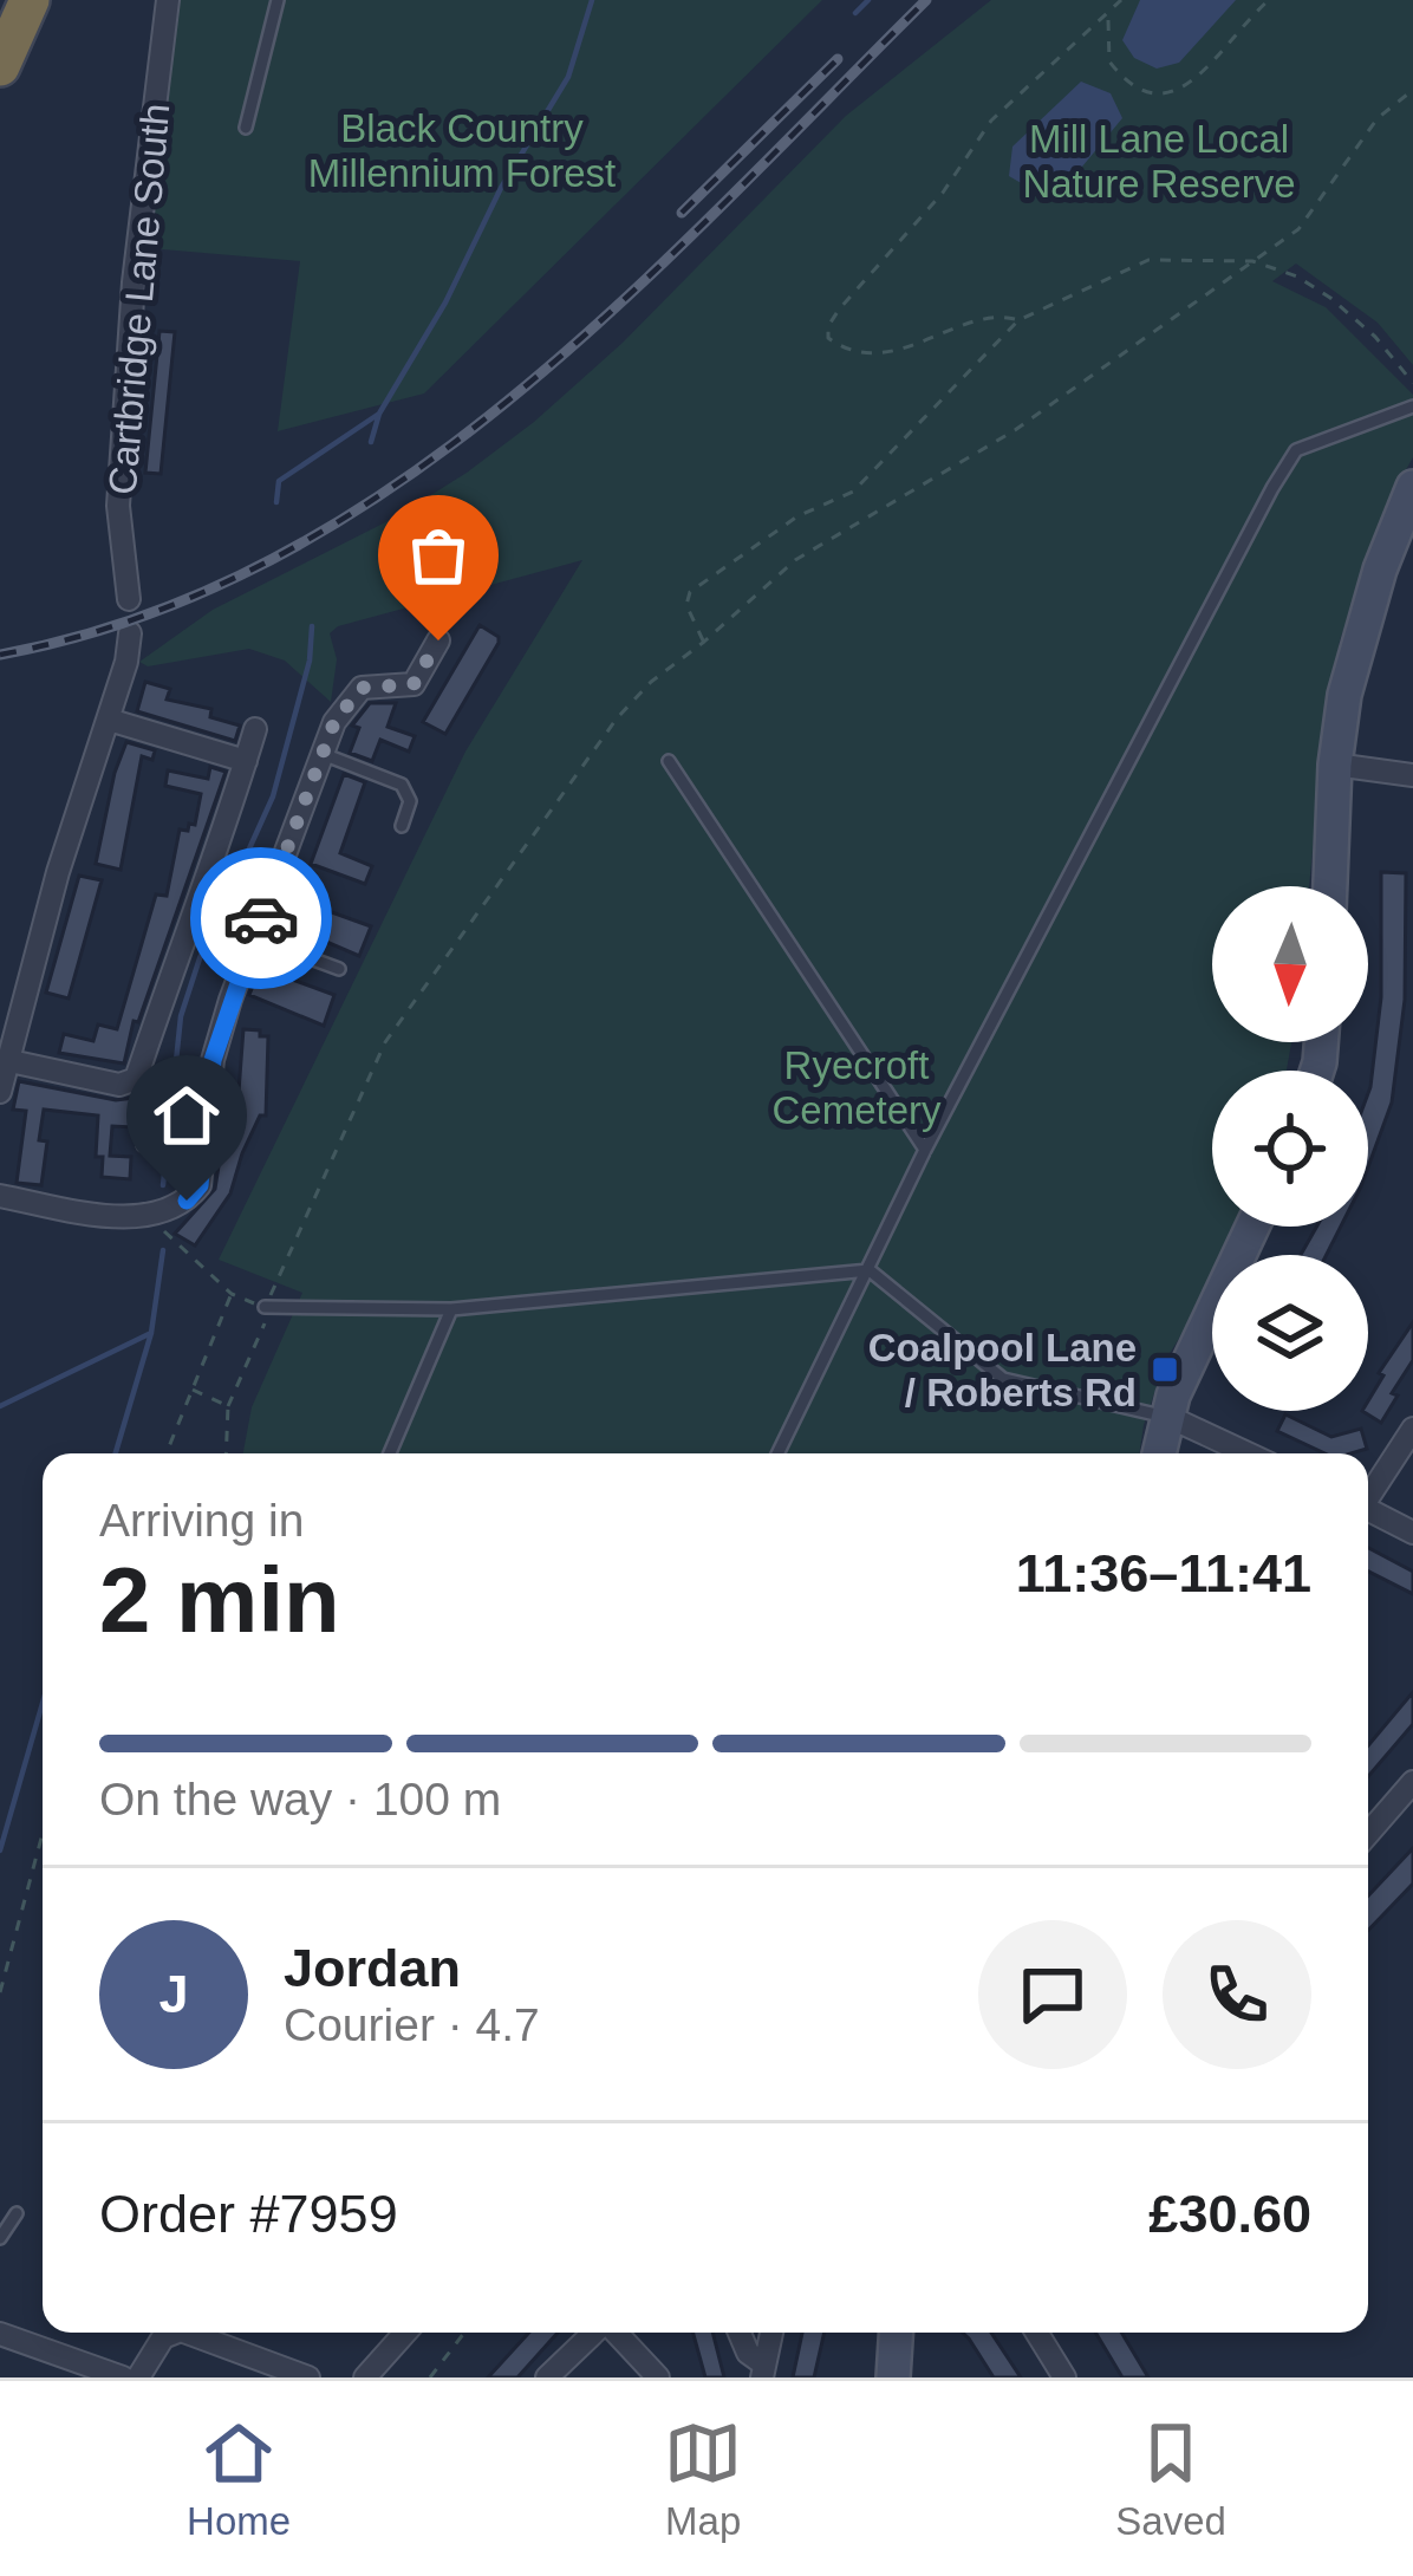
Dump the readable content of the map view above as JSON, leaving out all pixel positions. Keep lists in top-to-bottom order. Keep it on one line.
{"streets":{"street":["Cartbridge Lane South"]},"parks":["Black Country Millennium Forest","Mill Lane Local Nature Reserve","Ryecroft Cemetery"],"places":{"transit":["Coalpool Lane / Roberts Rd"]},"north":"bottom","page":{"heading":["2 min","Arriving in","11:36–11:41"],"panel":["Jordan","Courier · 4.7","Order #7959","£30.60"],"bar":"On the way · 100 m","round":"J","tabs":["Home","Map","Saved"]}}
